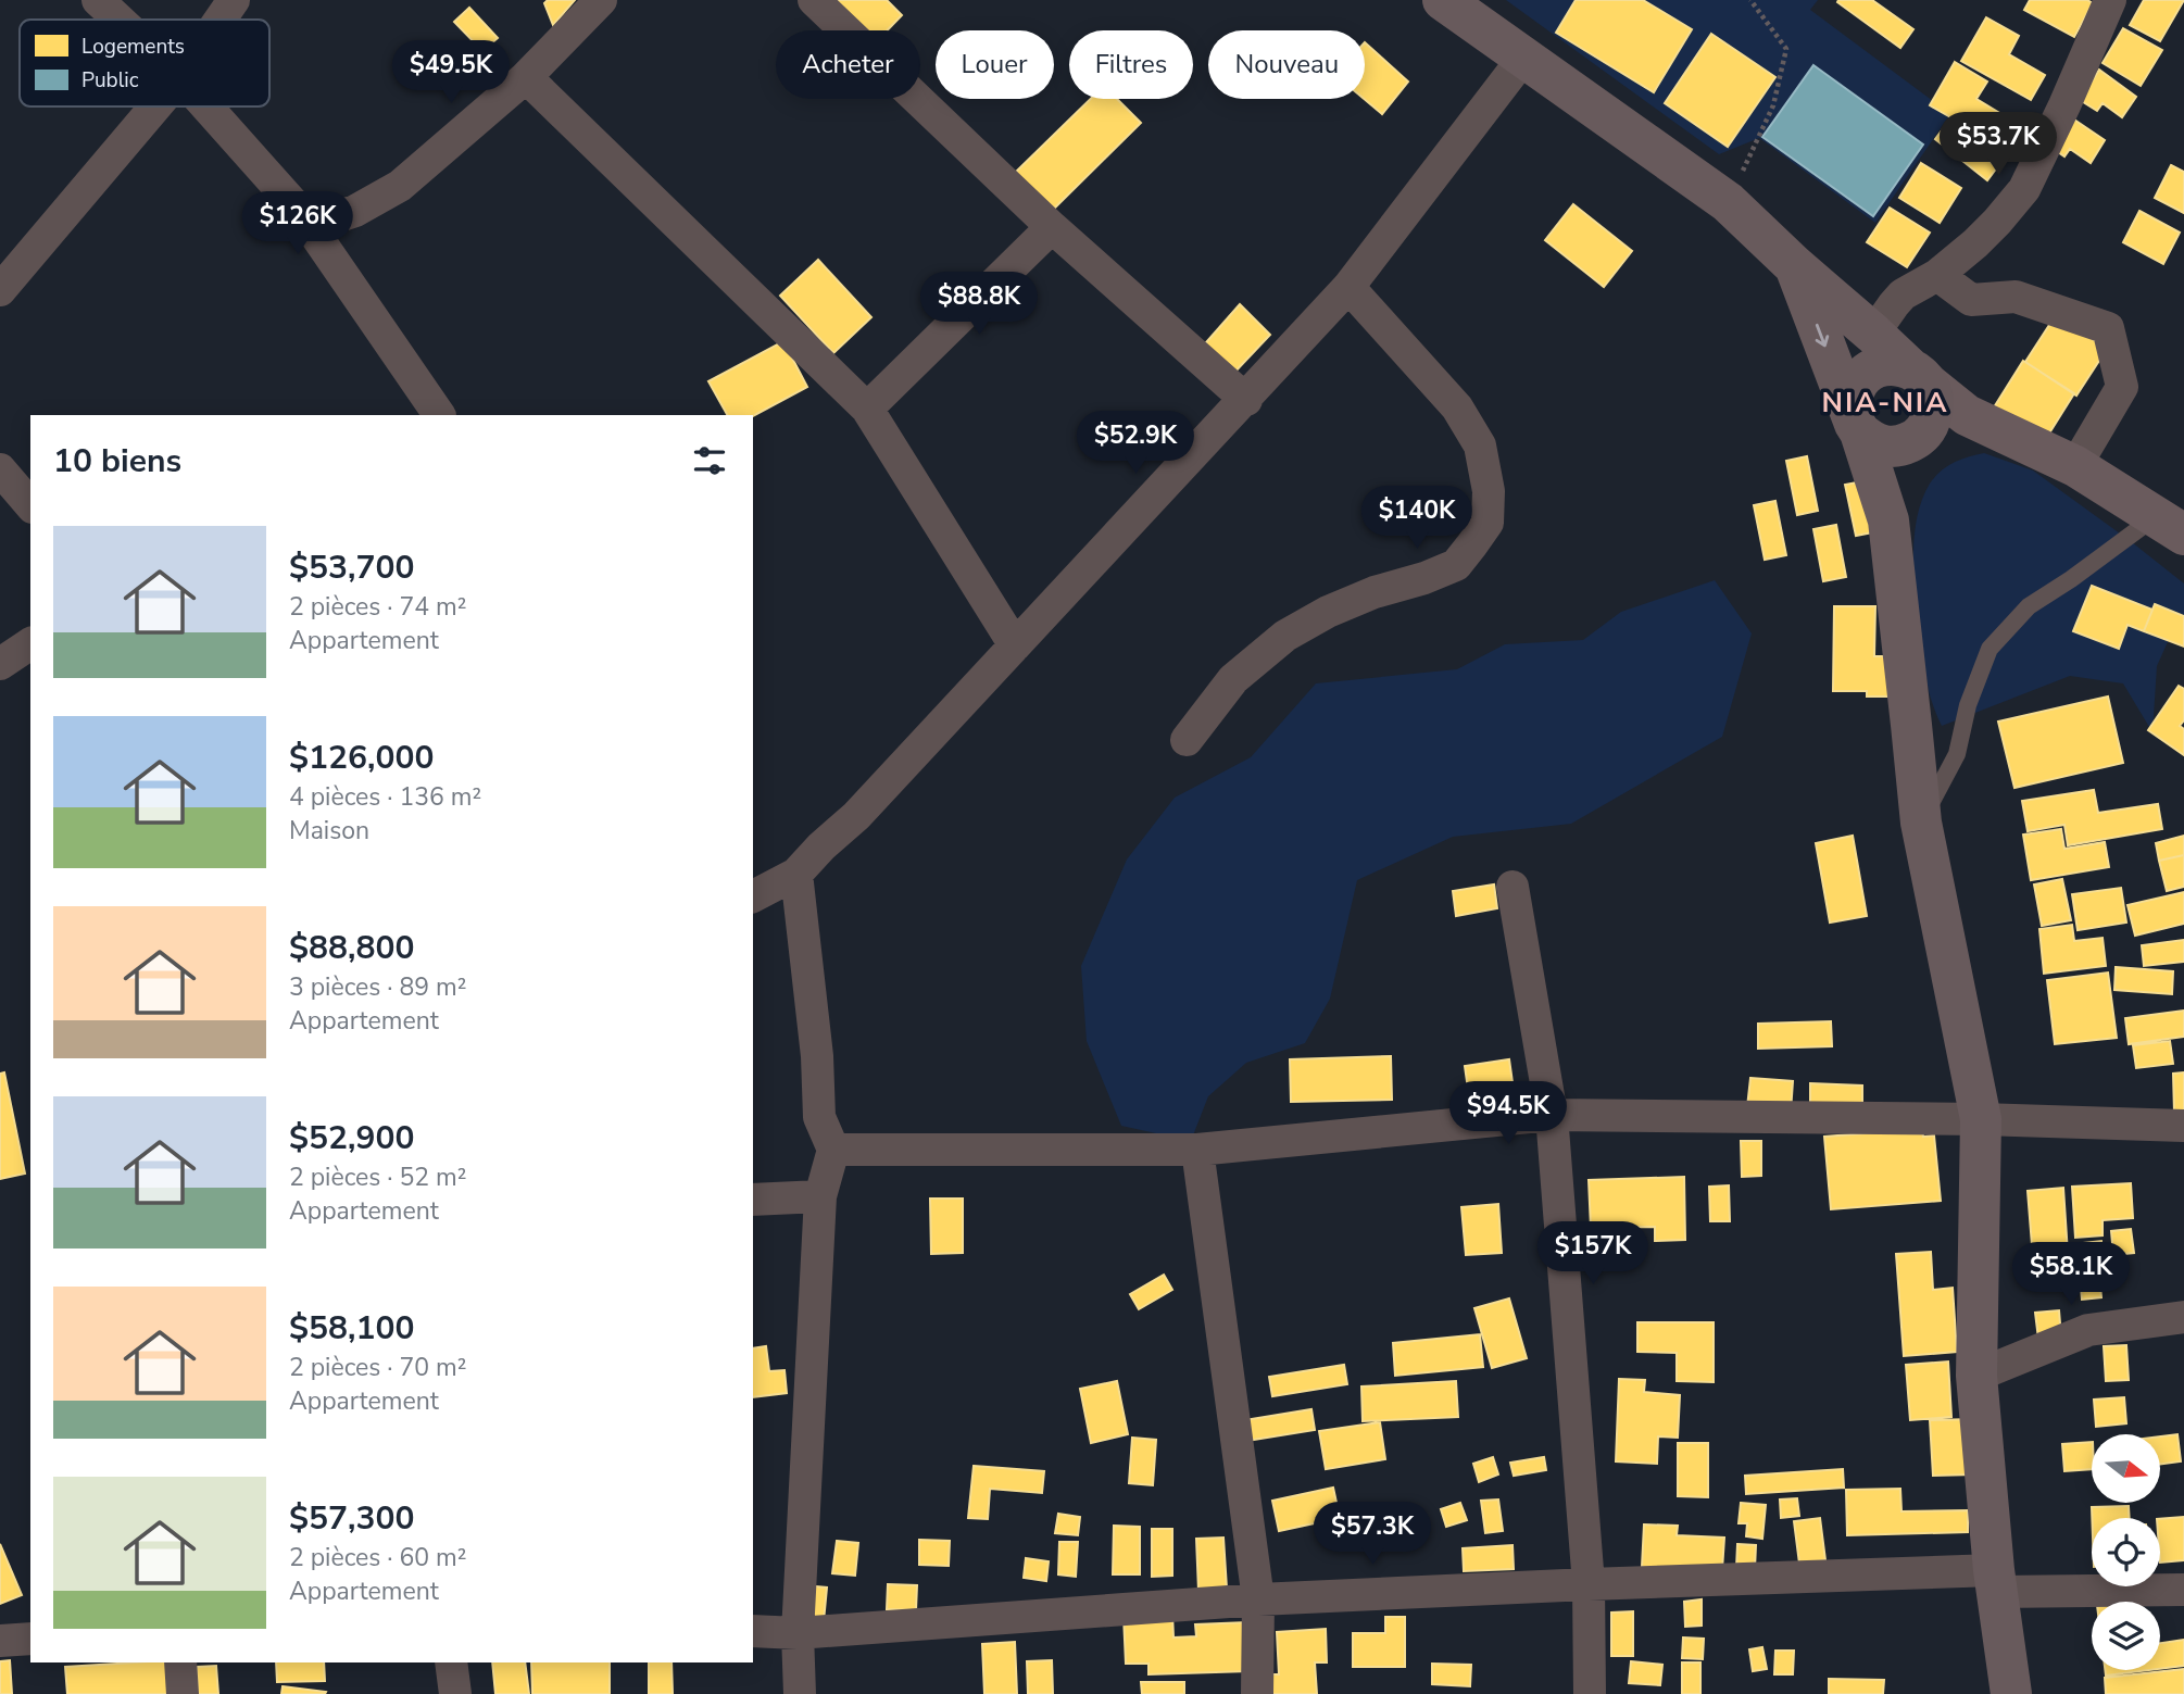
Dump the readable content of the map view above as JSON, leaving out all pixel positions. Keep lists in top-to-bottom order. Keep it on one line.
{"districts":["NIA-NIA"],"legend":["Logements","Public"],"north":"right","page":{"chip":["Acheter","Louer","Filtres","Nouveau"],"price":["$49.5K","$53.7K","$126K","$88.8K","$52.9K","$140K","$94.5K","$157K","$58.1K","$57.3K"],"heading":"10 biens","list":[{"name":"$53,700","note":"2 pièces · 74 m² · Appartement"},{"name":"$126,000","note":"4 pièces · 136 m² · Maison"},{"name":"$88,800","note":"3 pièces · 89 m² · Appartement"},{"name":"$52,900","note":"2 pièces · 52 m² · Appartement"},{"name":"$58,100","note":"2 pièces · 70 m² · Appartement"},{"name":"$57,300","note":"2 pièces · 60 m² · Appartement"}]}}
